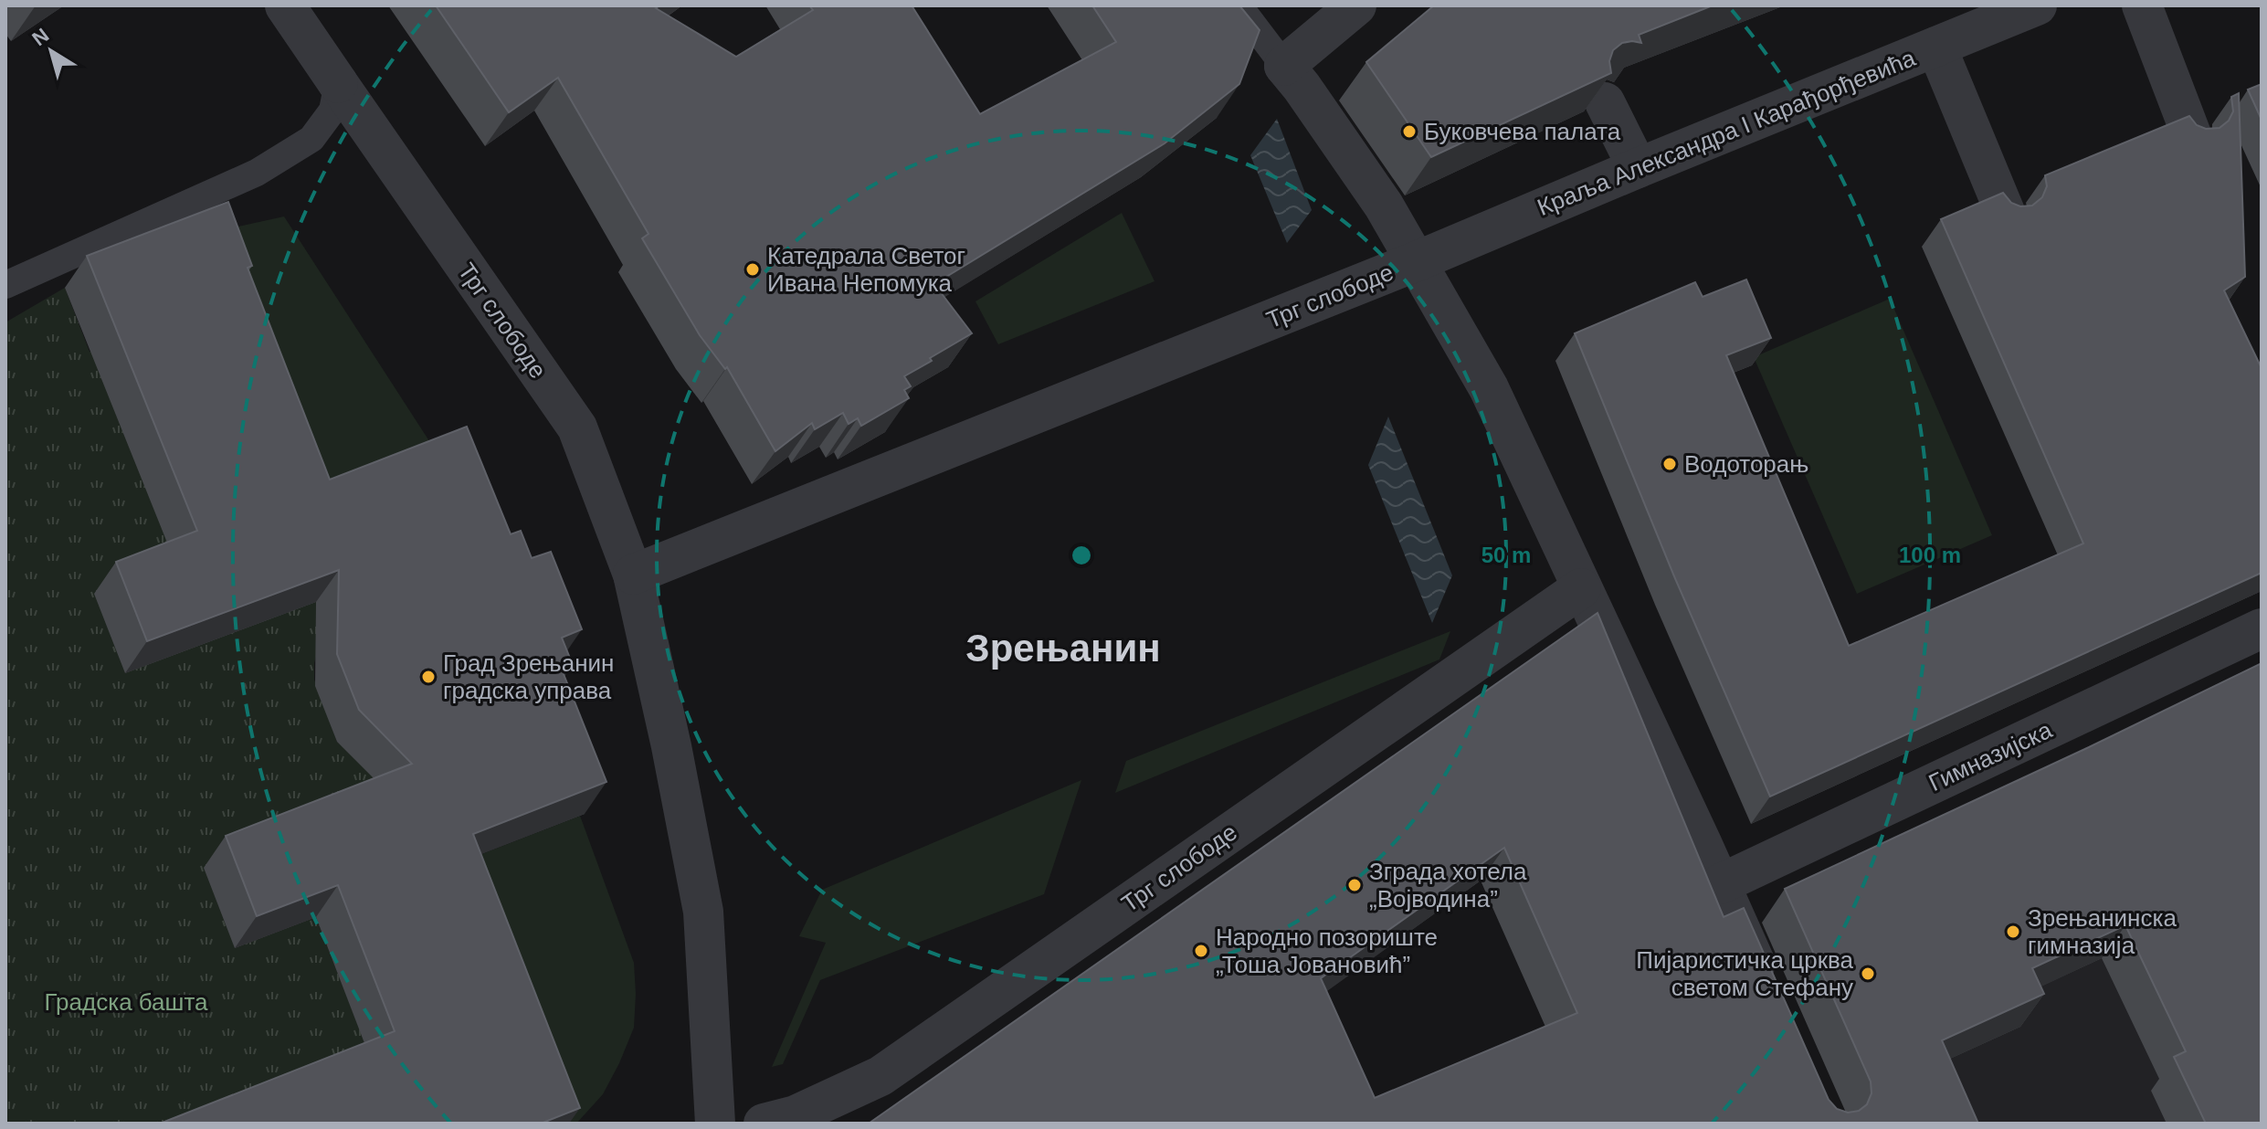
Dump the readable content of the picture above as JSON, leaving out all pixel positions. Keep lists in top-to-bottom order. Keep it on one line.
{"streets":{"street":["Краља Александра I Карађорђевића","Трг слободе","Гимназијска"]},"crossings":[["Краља Александра I Карађорђевића","Трг слободе"],["Трг слободе","Гимназијска"]],"districts":["Зрењанин"],"parks":["Градска башта"],"places":["Буковчева палата","Катедрала Светог Ивана Непомука","Водоторањ","Град Зрењанин градска управа","Зграда хотела „Војводина”","Зрењанинска гимназија","Народно позориште „Тоша Јовановић”","Пијаристичка црква светом Стефану"],"north":"top left","rings":["50 m","100 m"]}
